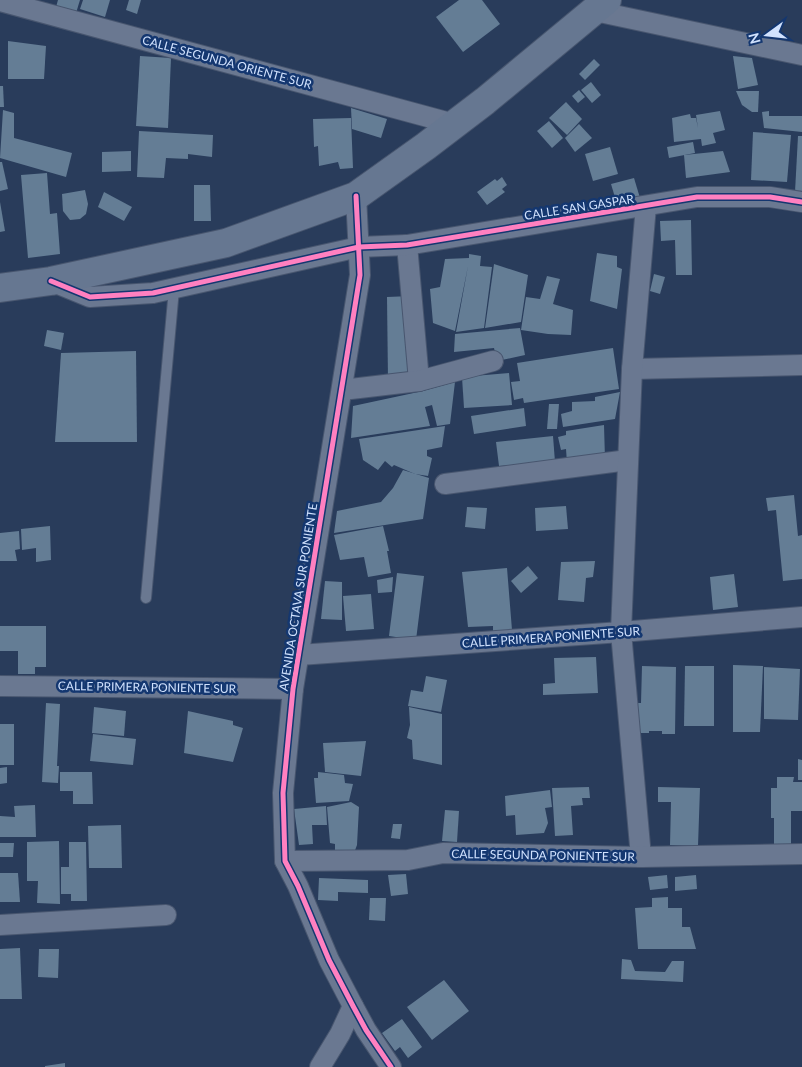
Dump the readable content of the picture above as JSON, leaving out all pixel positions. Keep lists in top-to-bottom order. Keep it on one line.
{"streets":{"street":["CALLE SEGUNDA ORIENTE SUR","CALLE SAN GASPAR","AVENIDA OCTAVA SUR PONIENTE","CALLE PRIMERA PONIENTE SUR","CALLE SEGUNDA PONIENTE SUR"]},"crossings":[["CALLE SAN GASPAR","AVENIDA OCTAVA SUR PONIENTE"],["AVENIDA OCTAVA SUR PONIENTE","CALLE PRIMERA PONIENTE SUR"],["AVENIDA OCTAVA SUR PONIENTE","CALLE SEGUNDA PONIENTE SUR"]],"north":"left"}
